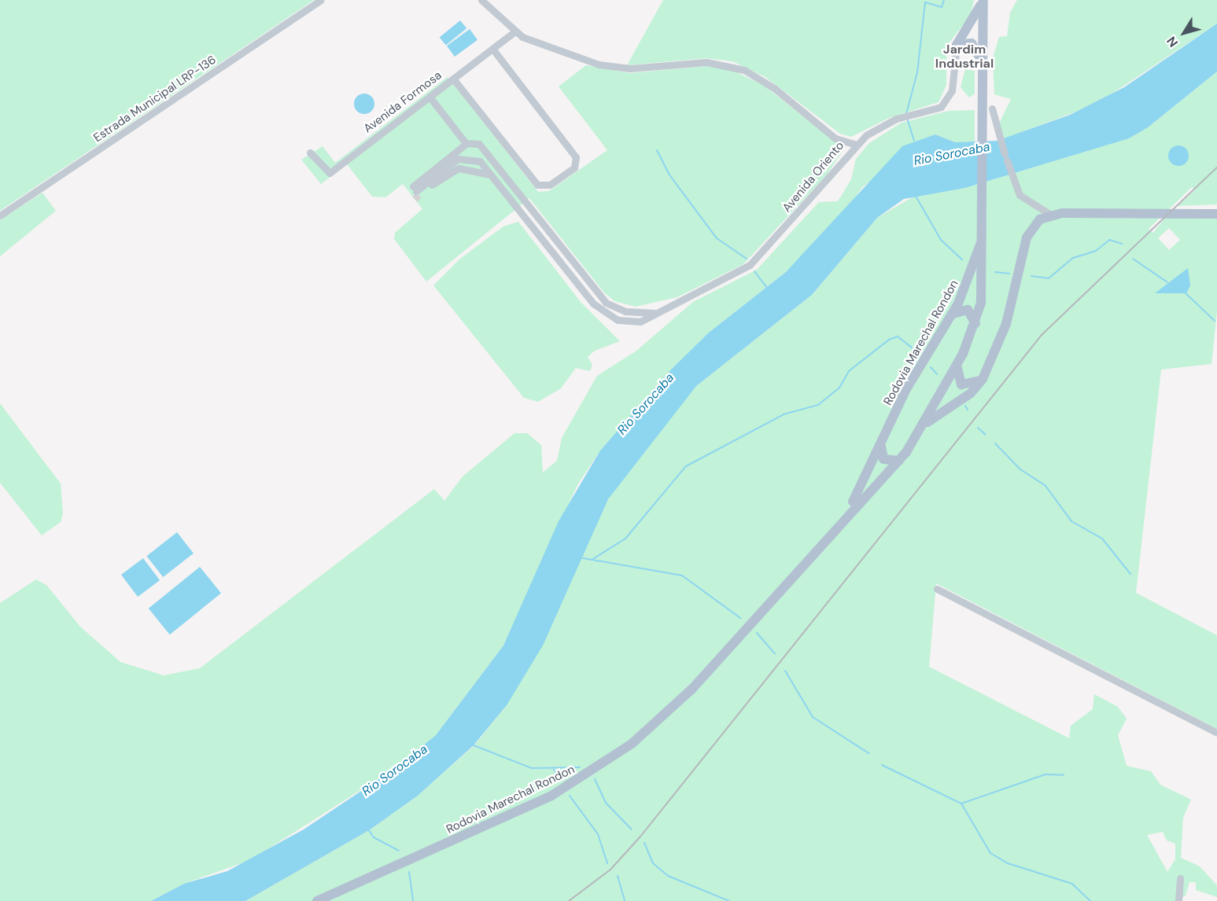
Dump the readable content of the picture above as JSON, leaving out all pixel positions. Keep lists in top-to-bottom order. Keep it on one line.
{"streets":{"main road":["Rodovia Marechal Rondon"],"street":["Estrada Municipal LRP-136","Avenida Formosa","Avenida Oriento"]},"districts":["Jardim Industrial"],"water":["Rio Sorocaba"],"north":"bottom left"}
